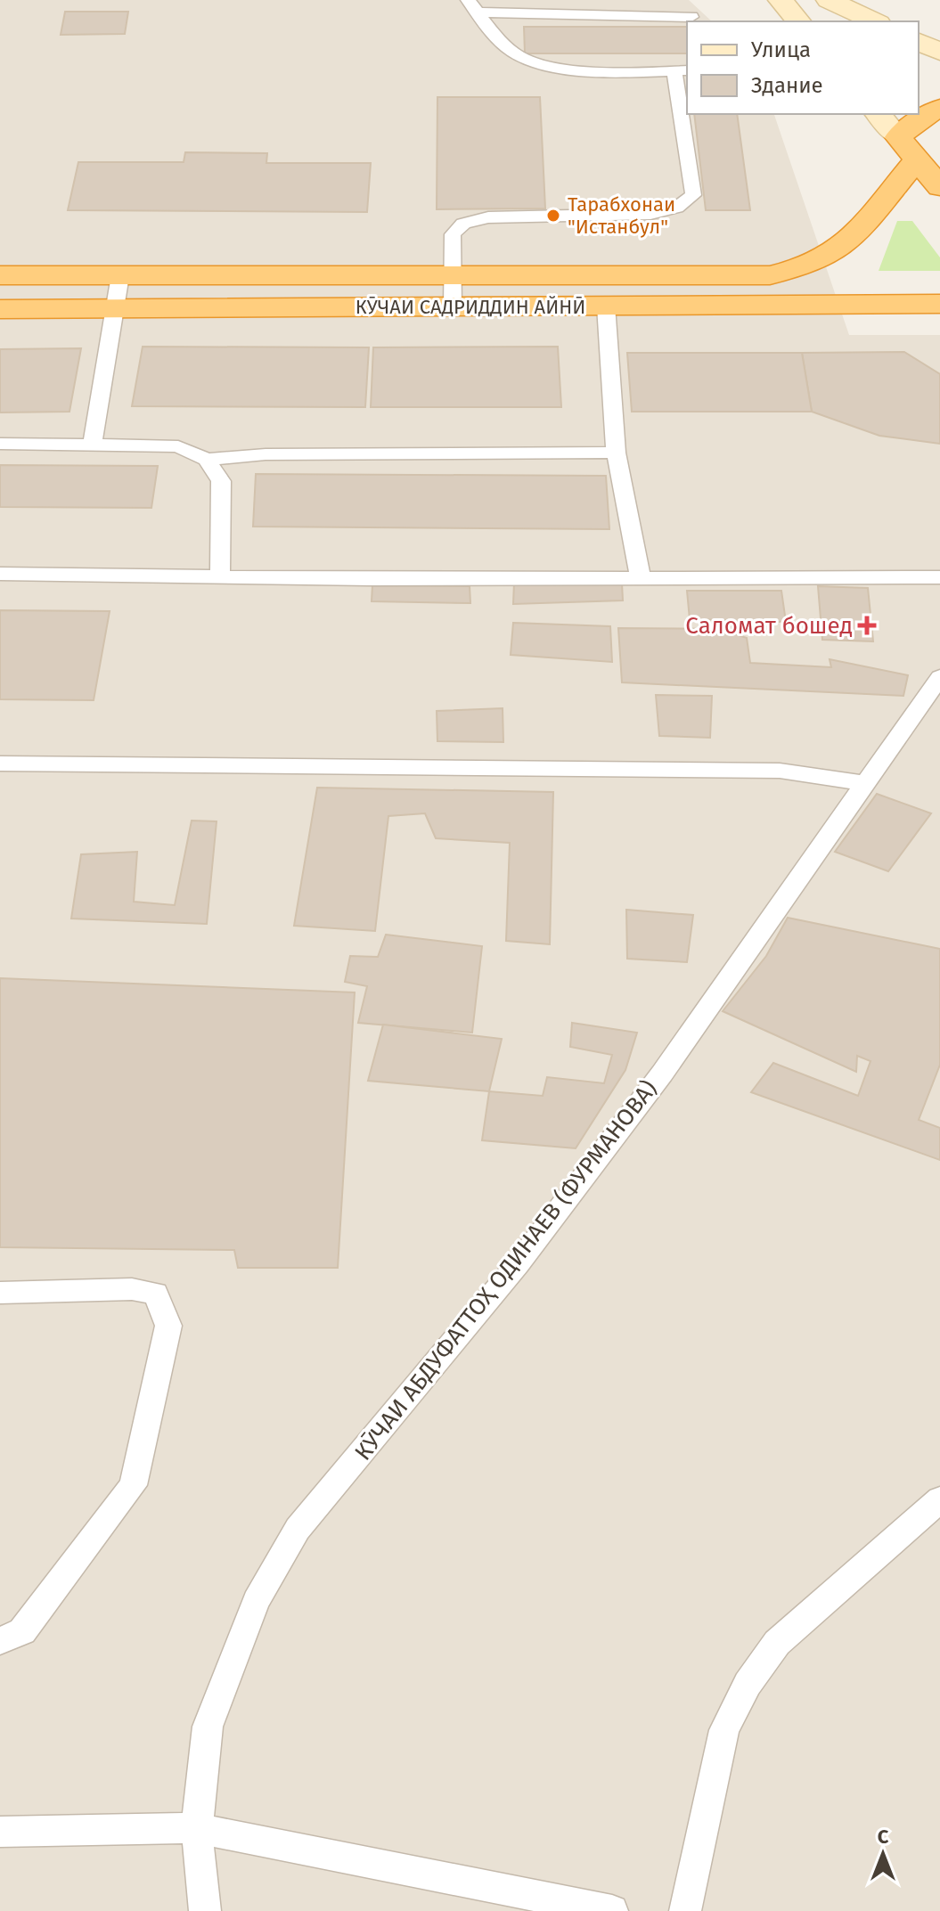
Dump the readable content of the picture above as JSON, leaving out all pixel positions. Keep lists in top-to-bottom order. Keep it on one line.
{"streets":{"highway":["КӮЧАИ САДРИДДИН АЙНӢ"],"lane":["КӮЧАИ АБДУФАТТОҲ ОДИНАЕВ (ФУРМАНОВА)"]},"places":{"other":["Тарабхонаи \"Истанбул\""],"health":["Саломат бошед"]},"legend":["Улица","Здание"],"north":"top"}
